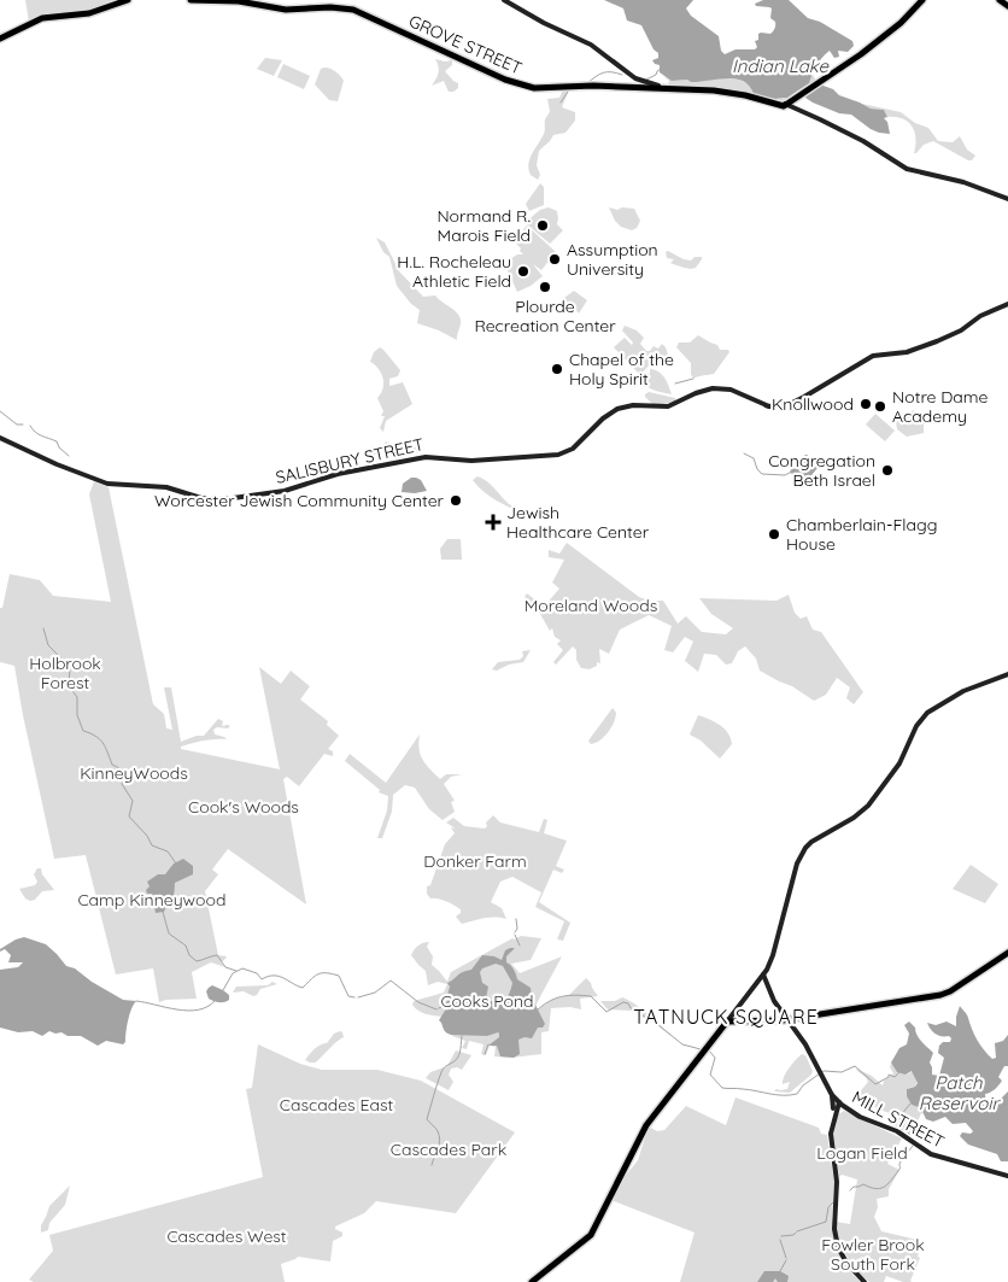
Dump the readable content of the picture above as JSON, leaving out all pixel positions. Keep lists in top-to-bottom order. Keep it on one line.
{"streets":{"main road":["GROVE STREET","SALISBURY STREET","MILL STREET"]},"districts":["TATNUCK SQUARE"],"water":["Indian Lake","Patch Reservoir"],"parks":["Moreland Woods","Holbrook Forest","KinneyWoods","Cook's Woods","Donker Farm","Camp Kinneywood","Cooks Pond","Cascades East","Cascades Park","Logan Field","Cascades West","Fowler Brook South Fork"],"places":{"other":["Normand R. Marois Field","Assumption University","H.L. Rocheleau Athletic Field","Plourde Recreation Center","Chapel of the Holy Spirit","Knollwood","Notre Dame Academy","Congregation Beth Israel","Worcester Jewish Community Center","Chamberlain-Flagg House"],"health":["Jewish Healthcare Center"]}}
